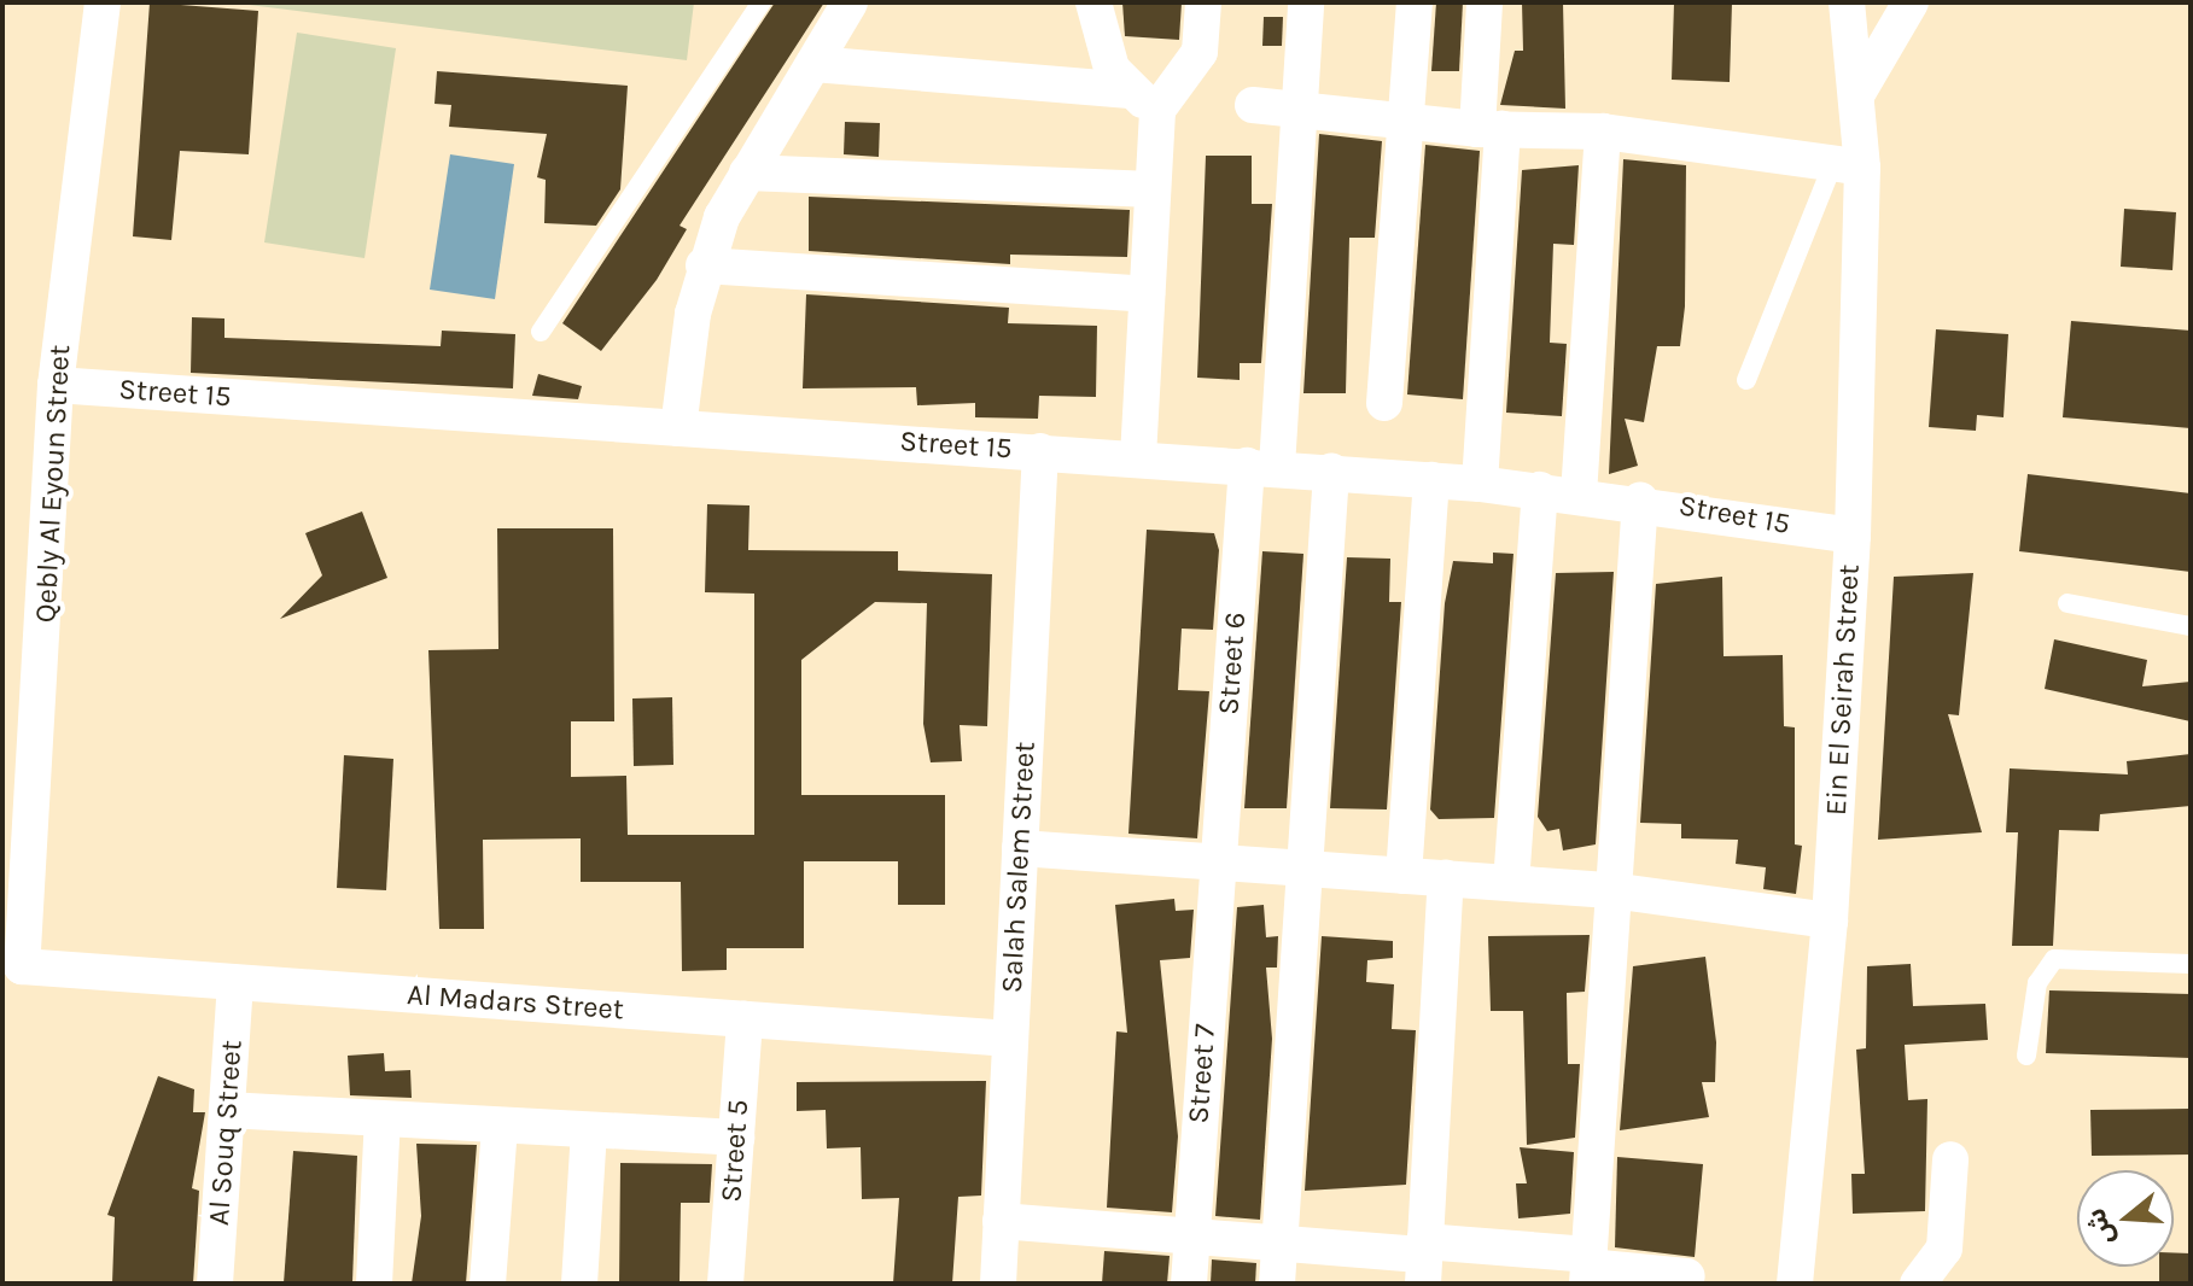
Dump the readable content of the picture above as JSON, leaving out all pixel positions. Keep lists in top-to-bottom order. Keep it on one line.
{"streets":{"street":["Street 15","Qebly Al Eyoun Street","Street 6","Ein El Seirah Street","Salah Salem Street","Al Madars Street","Street 7","Al Souq Street","Street 5"]},"crossings":[["Street 15","Qebly Al Eyoun Street"],["Street 15","Street 6"],["Street 15","Ein El Seirah Street"],["Street 15","Salah Salem Street"],["Qebly Al Eyoun Street","Al Madars Street"],["Street 6","Street 7"],["Salah Salem Street","Al Madars Street"],["Al Madars Street","Al Souq Street"],["Al Madars Street","Street 5"]],"north":"left"}
